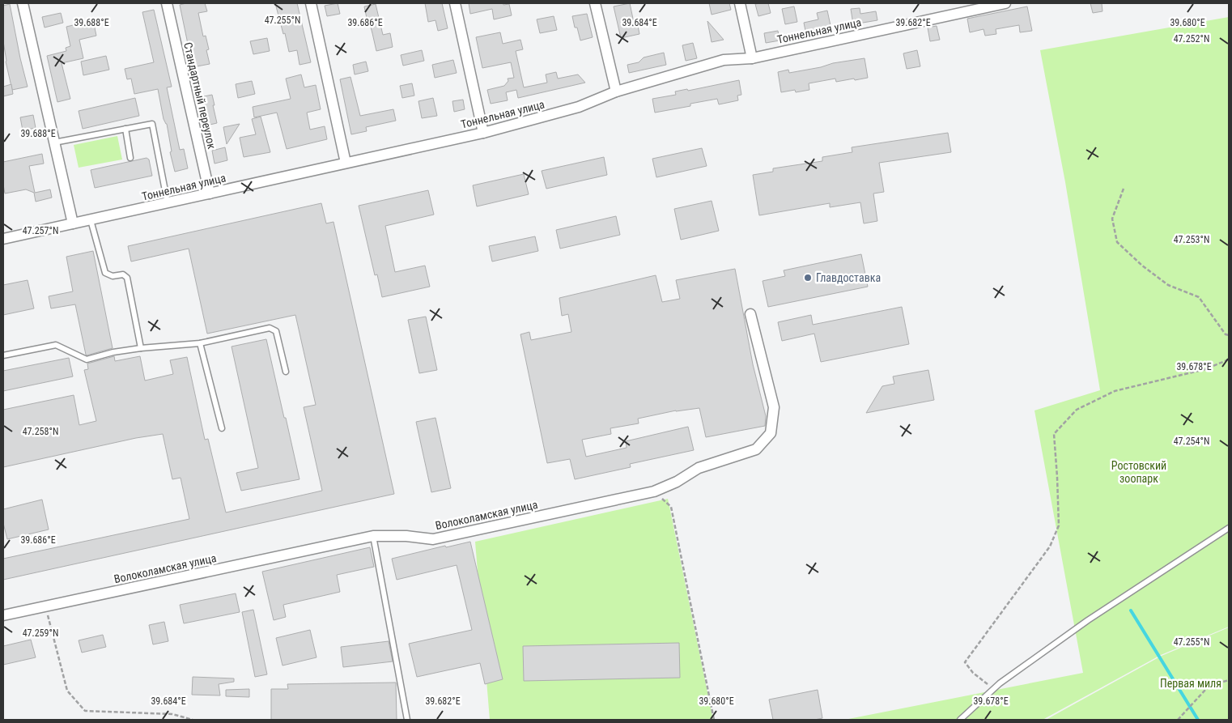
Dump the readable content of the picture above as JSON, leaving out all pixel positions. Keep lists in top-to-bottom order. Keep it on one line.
{"streets":{"street":["Тоннельная улица","Стандартный переулок","Волоколамская улица"]},"crossings":[["Тоннельная улица","Стандартный переулок"]],"parks":["Ростовский зоопарк","Первая миля"],"places":["Главдоставка"],"coordinates":["47.255°N","39.688°E","39.686°E","39.684°E","39.682°E","39.680°E","47.252°N","47.257°N","47.253°N","39.678°E","47.258°N","47.254°N","47.259°N"]}
